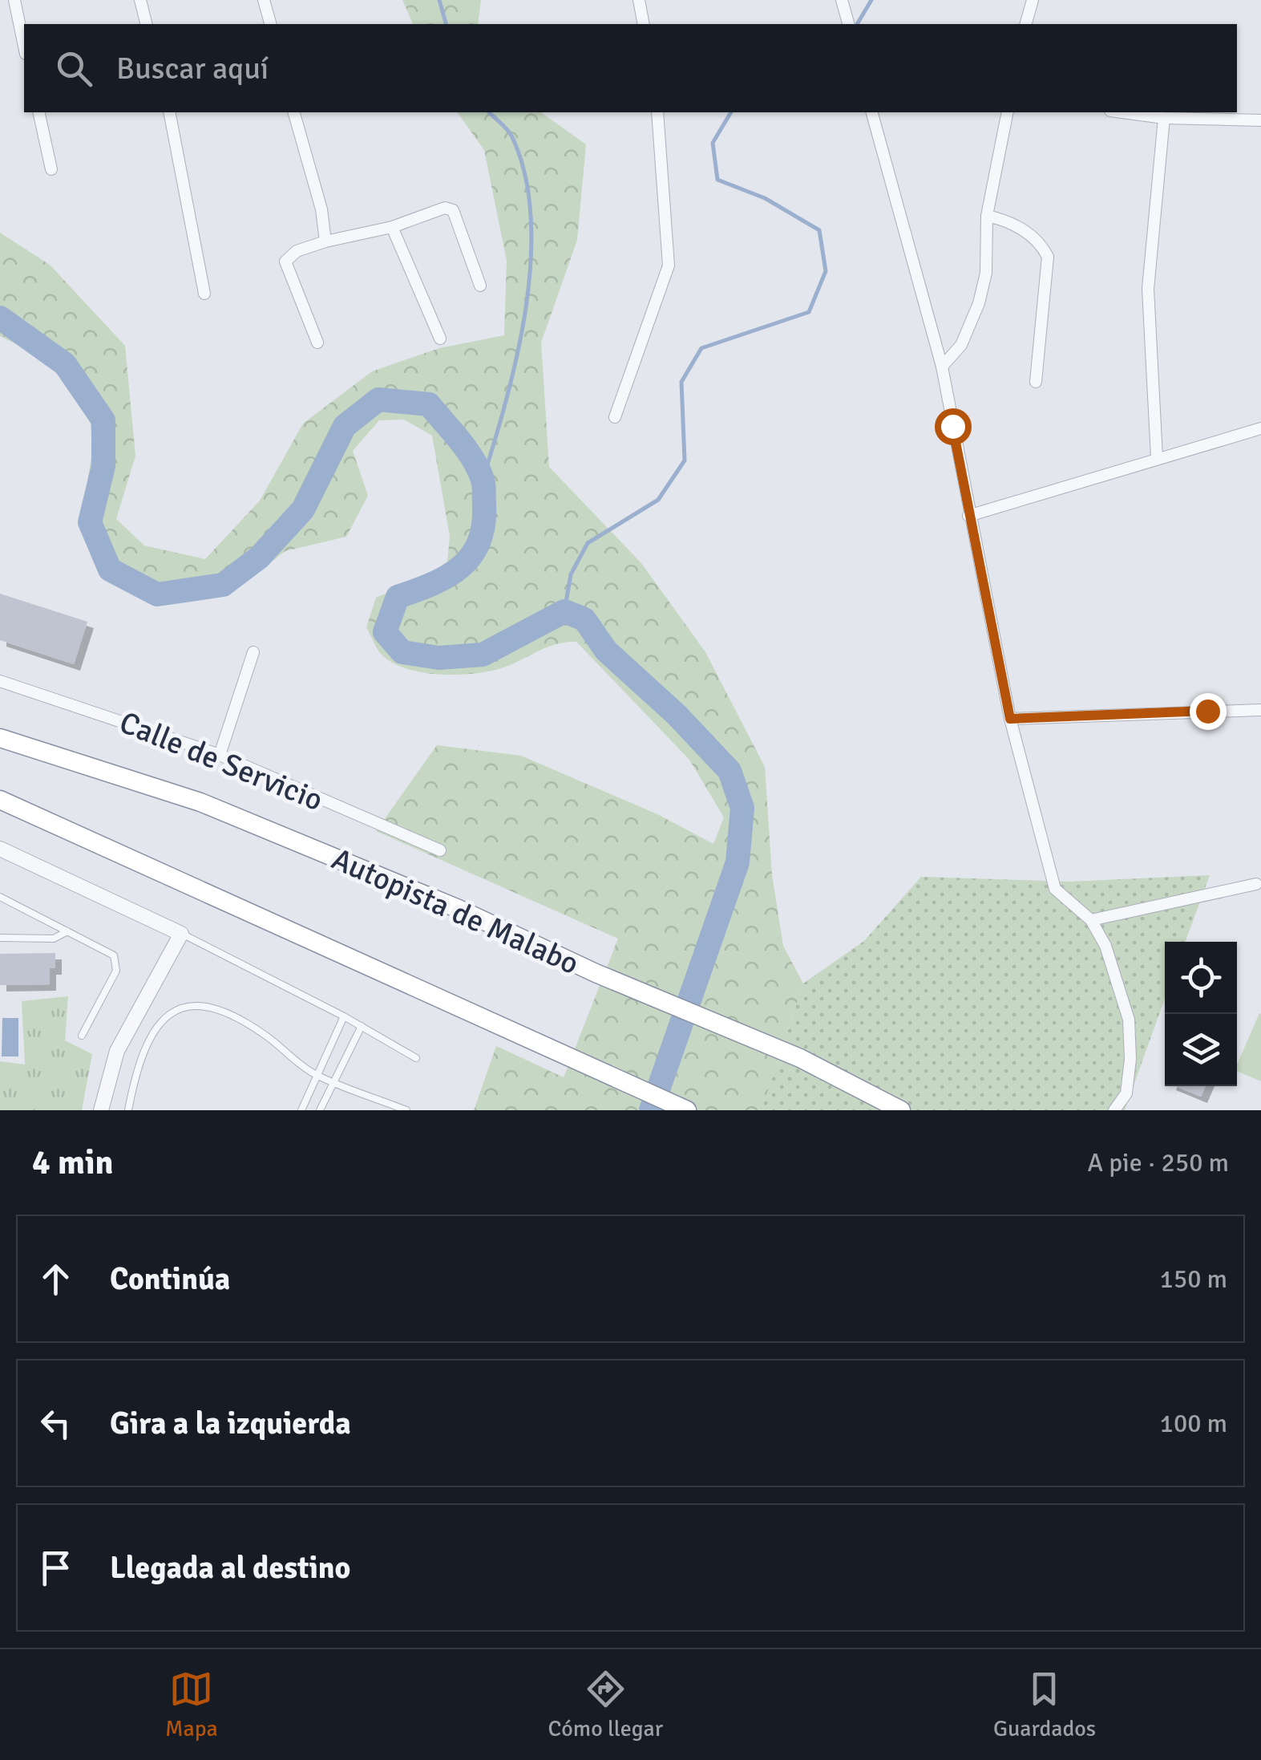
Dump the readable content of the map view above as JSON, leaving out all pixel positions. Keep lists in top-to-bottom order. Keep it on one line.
{"streets":{"highway":["Autopista de Malabo"],"street":["Calle de Servicio"]},"page":{"search":"Buscar aquí","heading":["4 min","A pie · 250 m"],"list":[["Continúa","150 m"],["Gira a la izquierda","100 m"],"Llegada al destino"],"nav":["Mapa","Cómo llegar","Guardados"]}}
